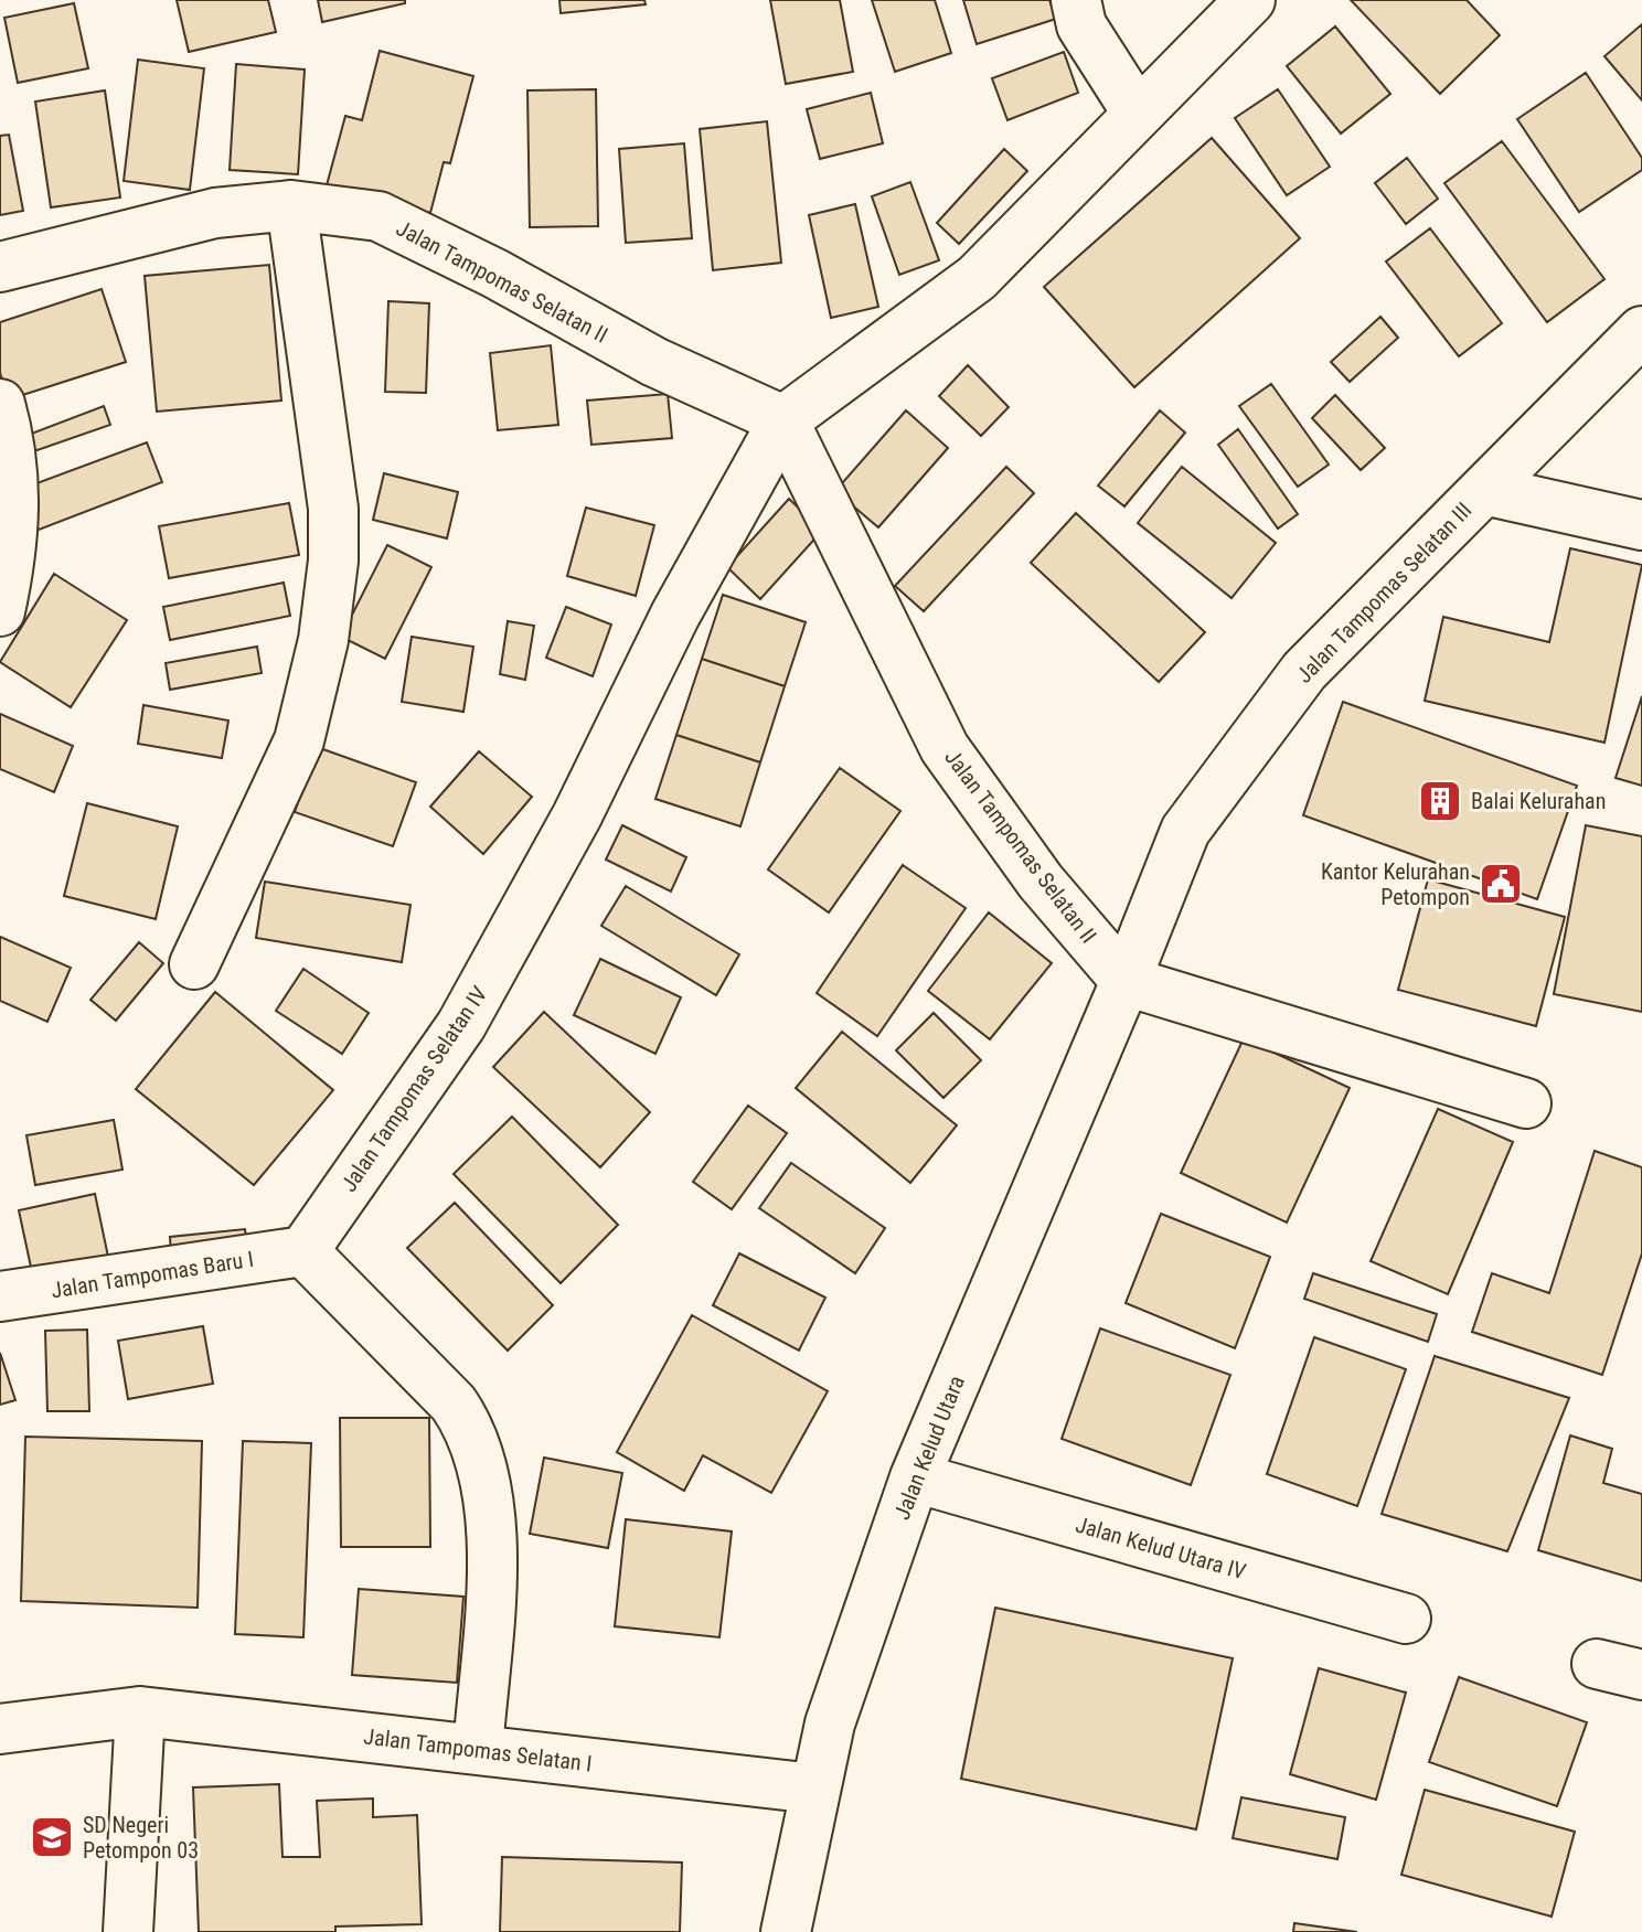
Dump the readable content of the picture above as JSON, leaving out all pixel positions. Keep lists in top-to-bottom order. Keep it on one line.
{"streets":{"street":["Jalan Tampomas Selatan II","Jalan Tampomas Selatan III","Jalan Tampomas Selatan IV","Jalan Tampomas Baru I","Jalan Kelud Utara","Jalan Kelud Utara IV","Jalan Tampomas Selatan I"]},"crossings":[["Jalan Tampomas Selatan II","Jalan Tampomas Selatan III"],["Jalan Tampomas Selatan II","Jalan Tampomas Selatan IV"],["Jalan Tampomas Selatan II","Jalan Kelud Utara"],["Jalan Tampomas Selatan III","Jalan Kelud Utara"],["Jalan Tampomas Selatan IV","Jalan Tampomas Baru I"],["Jalan Kelud Utara","Jalan Kelud Utara IV"],["Jalan Kelud Utara","Jalan Tampomas Selatan I"]],"places":{"building":["Balai Kelurahan"],"public building":["Kantor Kelurahan Petompon"],"school or university":["SD Negeri Petompon 03"]}}
